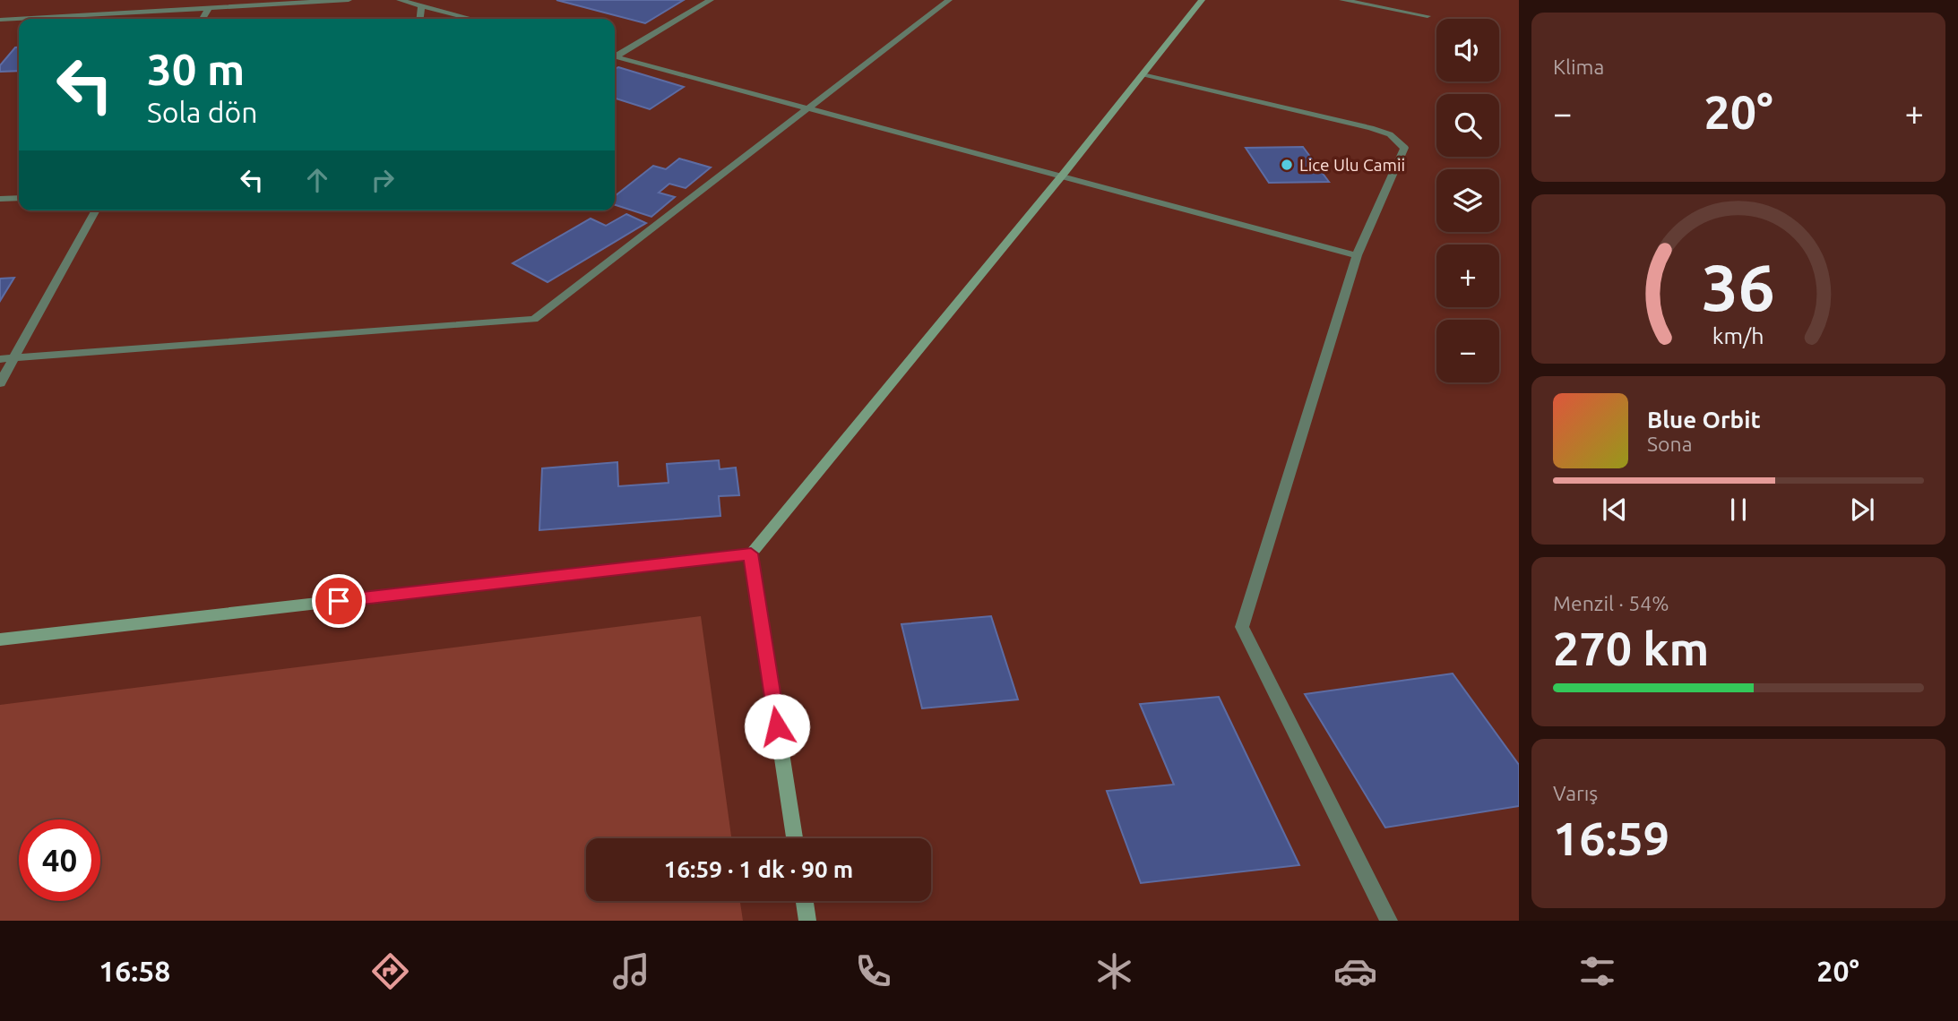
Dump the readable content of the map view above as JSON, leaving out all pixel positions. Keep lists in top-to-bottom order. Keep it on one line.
{"places":["Lice Ulu Camii"],"page":{"tile":["Klima",["Menzil · 54%","270 km"],["Varış","16:59"]],"map_buttons":["+","−"],"turn":["30 m","Sola dön"],"heat":["−","20°","+"],"song":["Blue Orbit","Sona"],"limit":"40","trip":"16:59 · 1 dk · 90 m","tabs":["16:58","20°"],"gauge":["36","km/h"]}}
